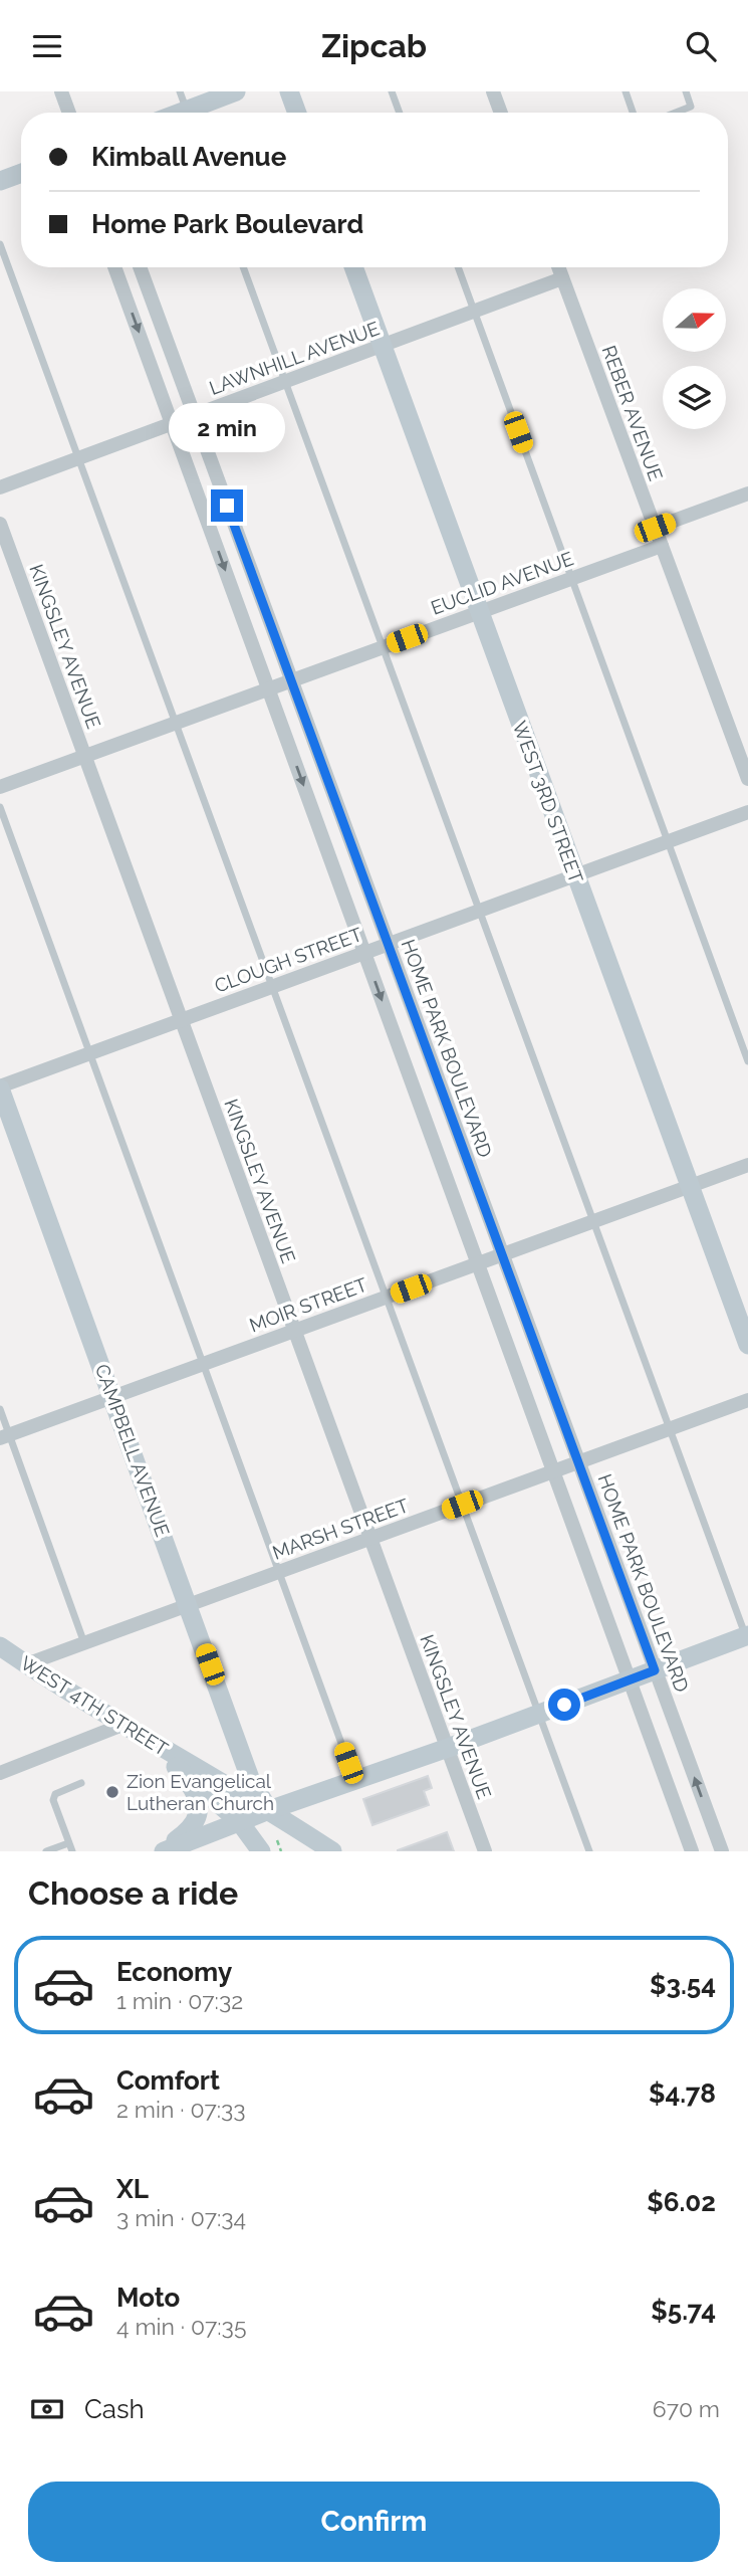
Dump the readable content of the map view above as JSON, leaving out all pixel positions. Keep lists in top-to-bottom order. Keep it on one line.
{"streets":{"street":["LAWNHILL AVENUE","REBER AVENUE","EUCLID AVENUE","KINGSLEY AVENUE","WEST 3RD STREET","CLOUGH STREET","HOME PARK BOULEVARD","MOIR STREET","CAMPBELL AVENUE","MARSH STREET","WEST 4TH STREET"]},"crossings":[["LAWNHILL AVENUE","REBER AVENUE"],["LAWNHILL AVENUE","WEST 3RD STREET"],["LAWNHILL AVENUE","HOME PARK BOULEVARD"],["REBER AVENUE","EUCLID AVENUE"],["EUCLID AVENUE","KINGSLEY AVENUE"],["EUCLID AVENUE","WEST 3RD STREET"],["EUCLID AVENUE","HOME PARK BOULEVARD"],["KINGSLEY AVENUE","CLOUGH STREET"],["KINGSLEY AVENUE","MOIR STREET"],["KINGSLEY AVENUE","MARSH STREET"],["WEST 3RD STREET","CLOUGH STREET"],["WEST 3RD STREET","MOIR STREET"],["CLOUGH STREET","HOME PARK BOULEVARD"],["CLOUGH STREET","CAMPBELL AVENUE"],["HOME PARK BOULEVARD","MOIR STREET"],["HOME PARK BOULEVARD","MARSH STREET"],["MOIR STREET","CAMPBELL AVENUE"],["CAMPBELL AVENUE","MARSH STREET"],["CAMPBELL AVENUE","WEST 4TH STREET"],["MARSH STREET","WEST 4TH STREET"]],"places":["Zion Evangelical Lutheran Church"],"north":"right","page":{"header":"Zipcab","banner":["Kimball Avenue","Home Park Boulevard"],"bubble":"2 min","heading":"Choose a ride","list":[{"name":"Economy","note":"1 min · 07:32","value":"$3.54"},{"name":"Comfort","note":"2 min · 07:33","value":"$4.78"},{"name":"XL","note":"3 min · 07:34","value":"$6.02"},{"name":"Moto","note":"4 min · 07:35","value":"$5.74"}],"pay":["Cash","670 m"],"buttons":"Confirm"}}
